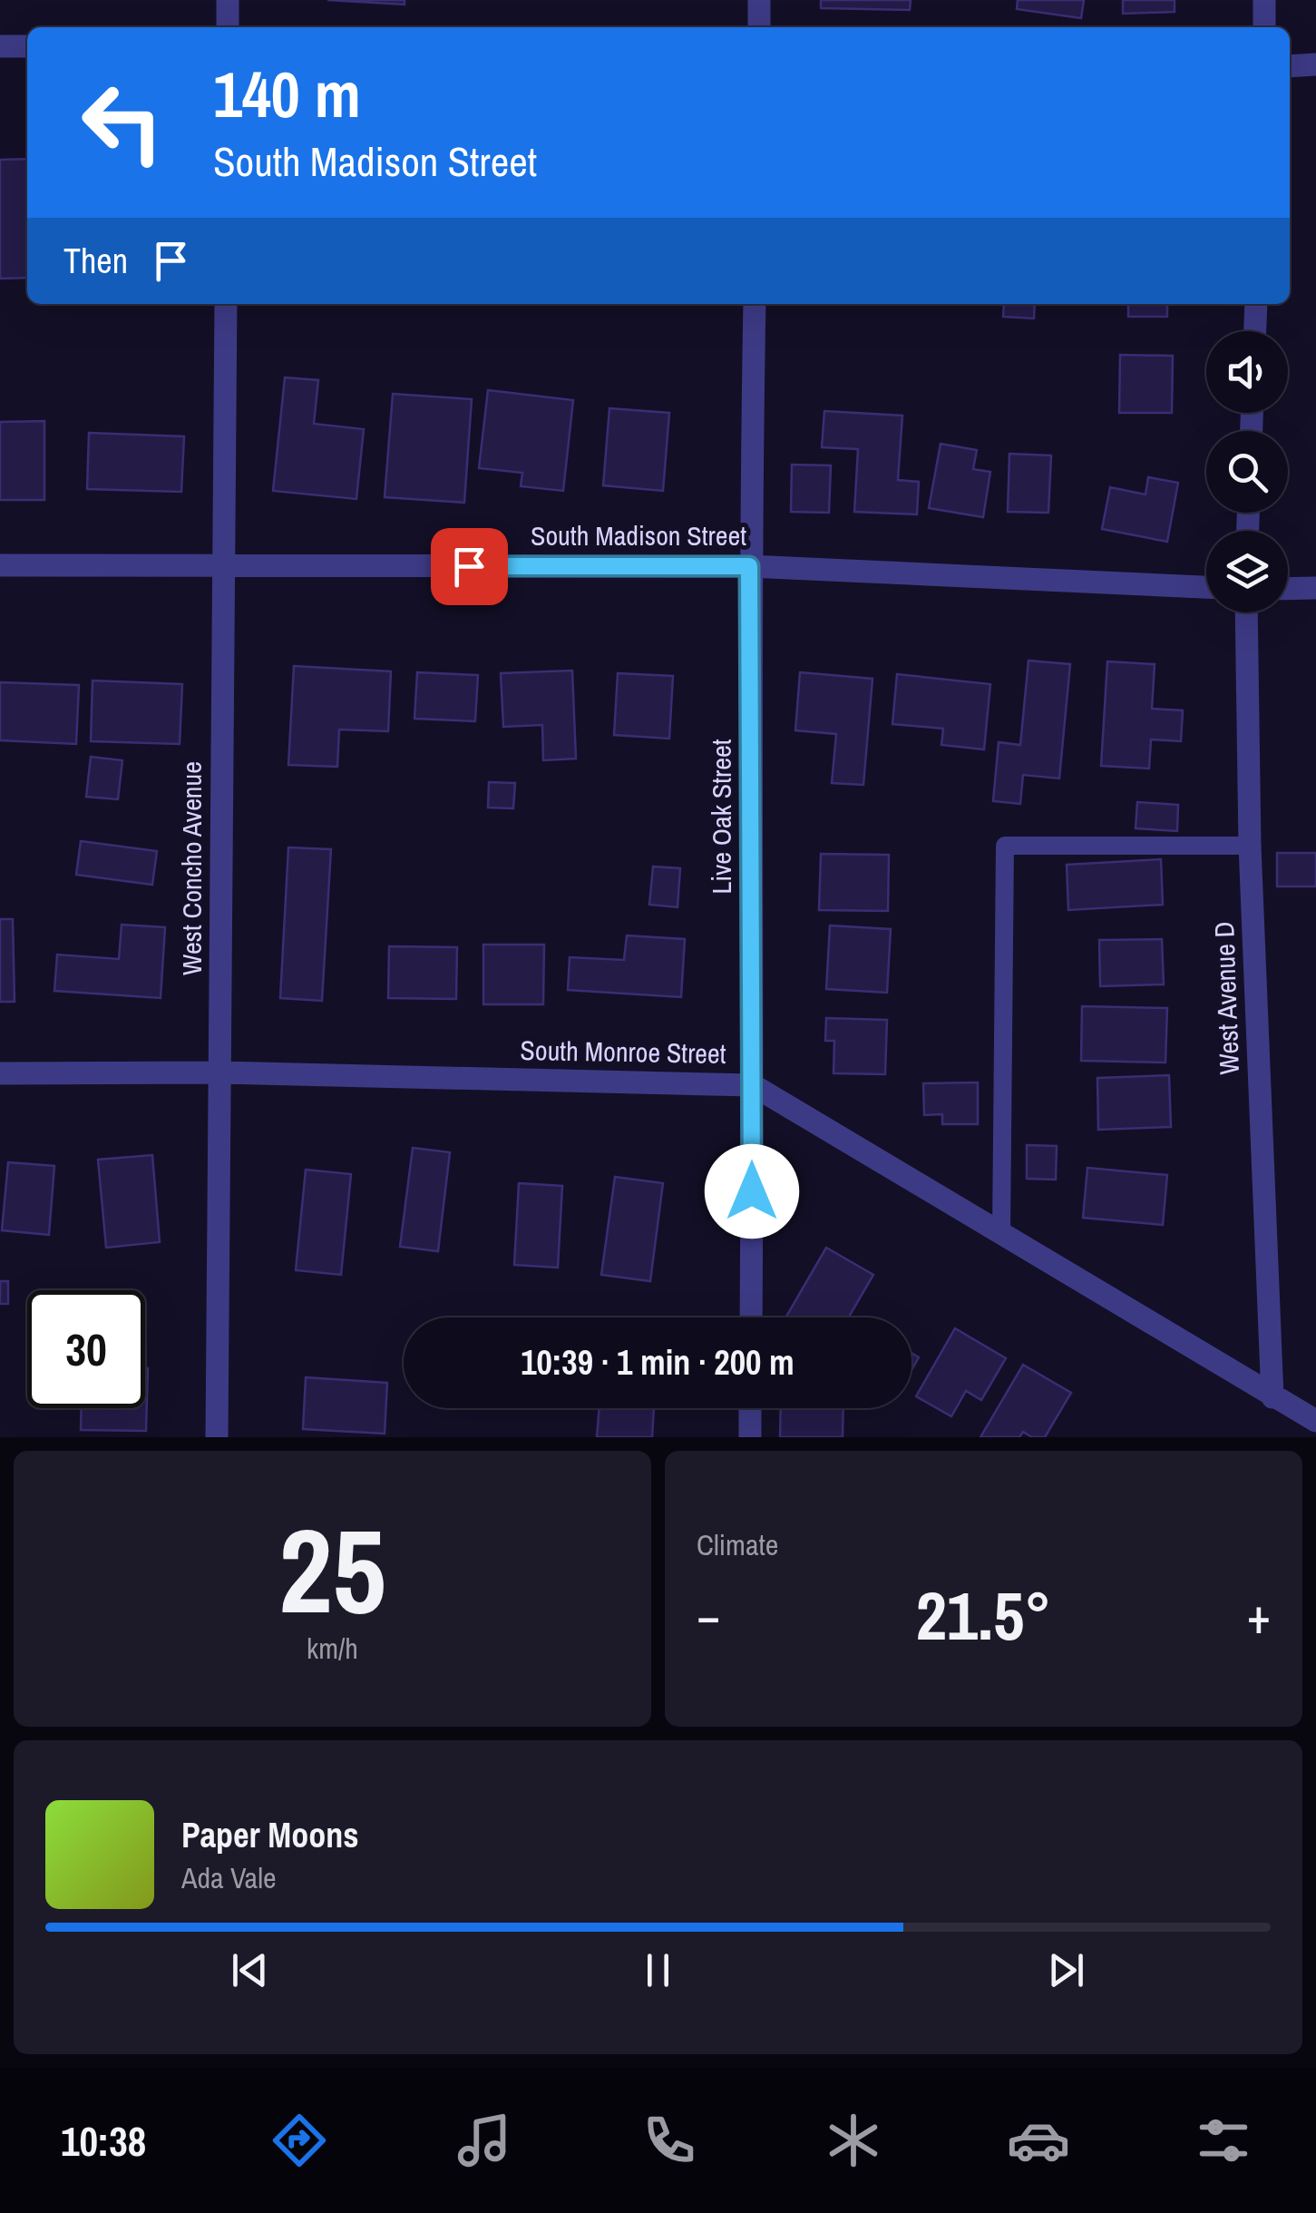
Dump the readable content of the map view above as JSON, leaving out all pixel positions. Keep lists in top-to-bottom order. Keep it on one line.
{"streets":{"street":["South Madison Street","Live Oak Street","West Concho Avenue","West Avenue D","South Monroe Street"]},"crossings":[["South Madison Street","Live Oak Street"],["South Madison Street","West Concho Avenue"],["Live Oak Street","South Monroe Street"],["West Concho Avenue","South Monroe Street"],["West Avenue D","South Monroe Street"]],"page":{"turn":["140 m","South Madison Street"],"then":"Then","limit":"30","trip":"10:39 · 1 min · 200 m","tile":[["25","km/h"],"Climate"],"heat":["−","21.5°","+"],"song":["Paper Moons","Ada Vale"],"tabs":"10:38"}}
